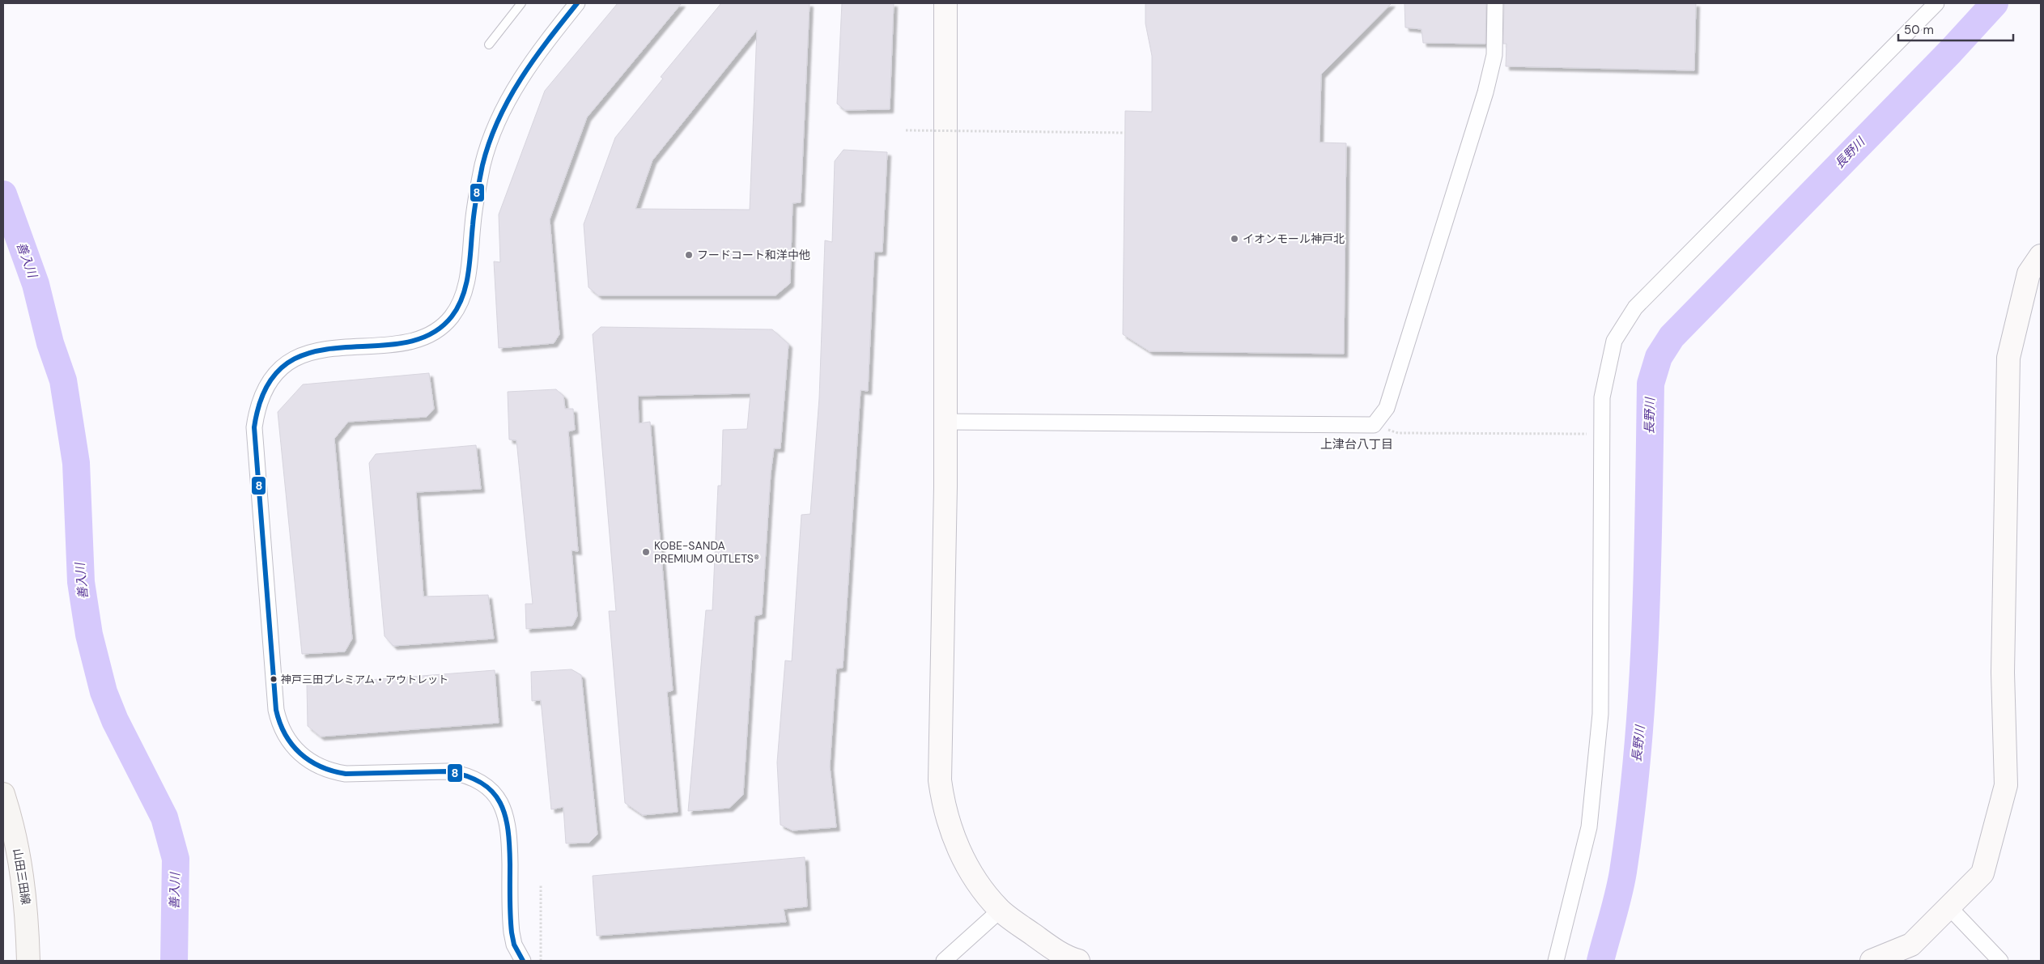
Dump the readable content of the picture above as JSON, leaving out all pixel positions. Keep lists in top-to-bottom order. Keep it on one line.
{"streets":{"main road":["山田三田線"]},"districts":["上津台八丁目"],"water":["長野川","善入川"],"places":["イオンモール神戸北","フードコート和洋中他","KOBE-SANDA PREMIUM OUTLETS®","神戸三田プレミアム・アウトレット"],"lines":["transit line 8"],"scale_bar":"50 m"}
